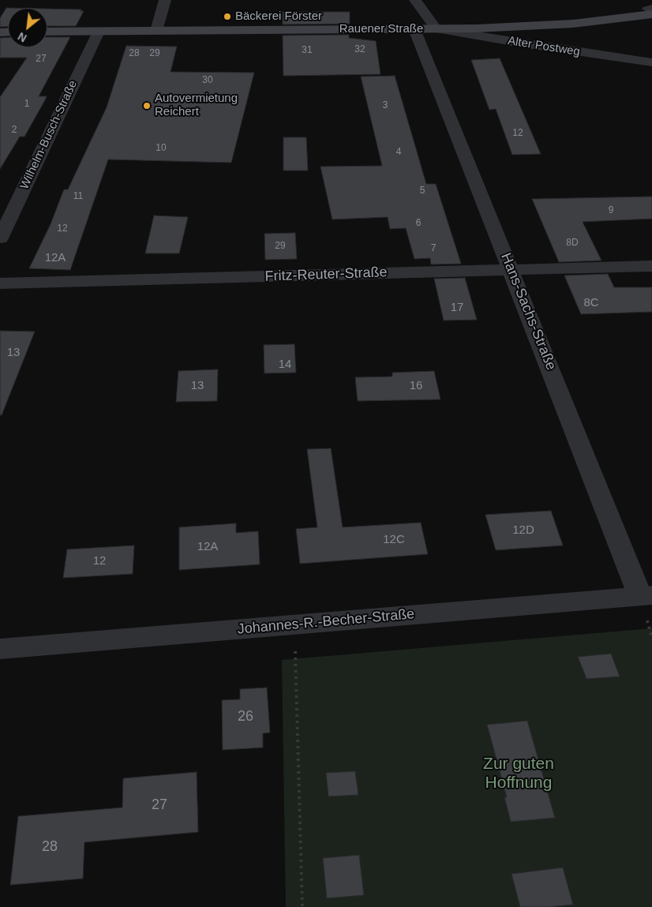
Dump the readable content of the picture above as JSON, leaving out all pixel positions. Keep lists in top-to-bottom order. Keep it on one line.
{"streets":{"main road":["Rauener Straße"],"street":["Alter Postweg","Wilhelm-Busch-Straße","Fritz-Reuter-Straße","Hans-Sachs-Straße","Johannes-R.-Becher-Straße"]},"crossings":[["Rauener Straße","Alter Postweg"],["Rauener Straße","Wilhelm-Busch-Straße"],["Rauener Straße","Hans-Sachs-Straße"],["Fritz-Reuter-Straße","Hans-Sachs-Straße"],["Hans-Sachs-Straße","Johannes-R.-Becher-Straße"]],"parks":["Zur guten Hoffnung"],"places":["Bäckerei Förster","Autovermietung Reichert"],"house_numbers":["32","31","28","29","27","30","1","3","2","12","10","4","5","11","9","6","12","8D","29","7","12A","8C","17","13","14","13","16","12D","12C","12A","12","26","27","28"],"north":"bottom left"}
